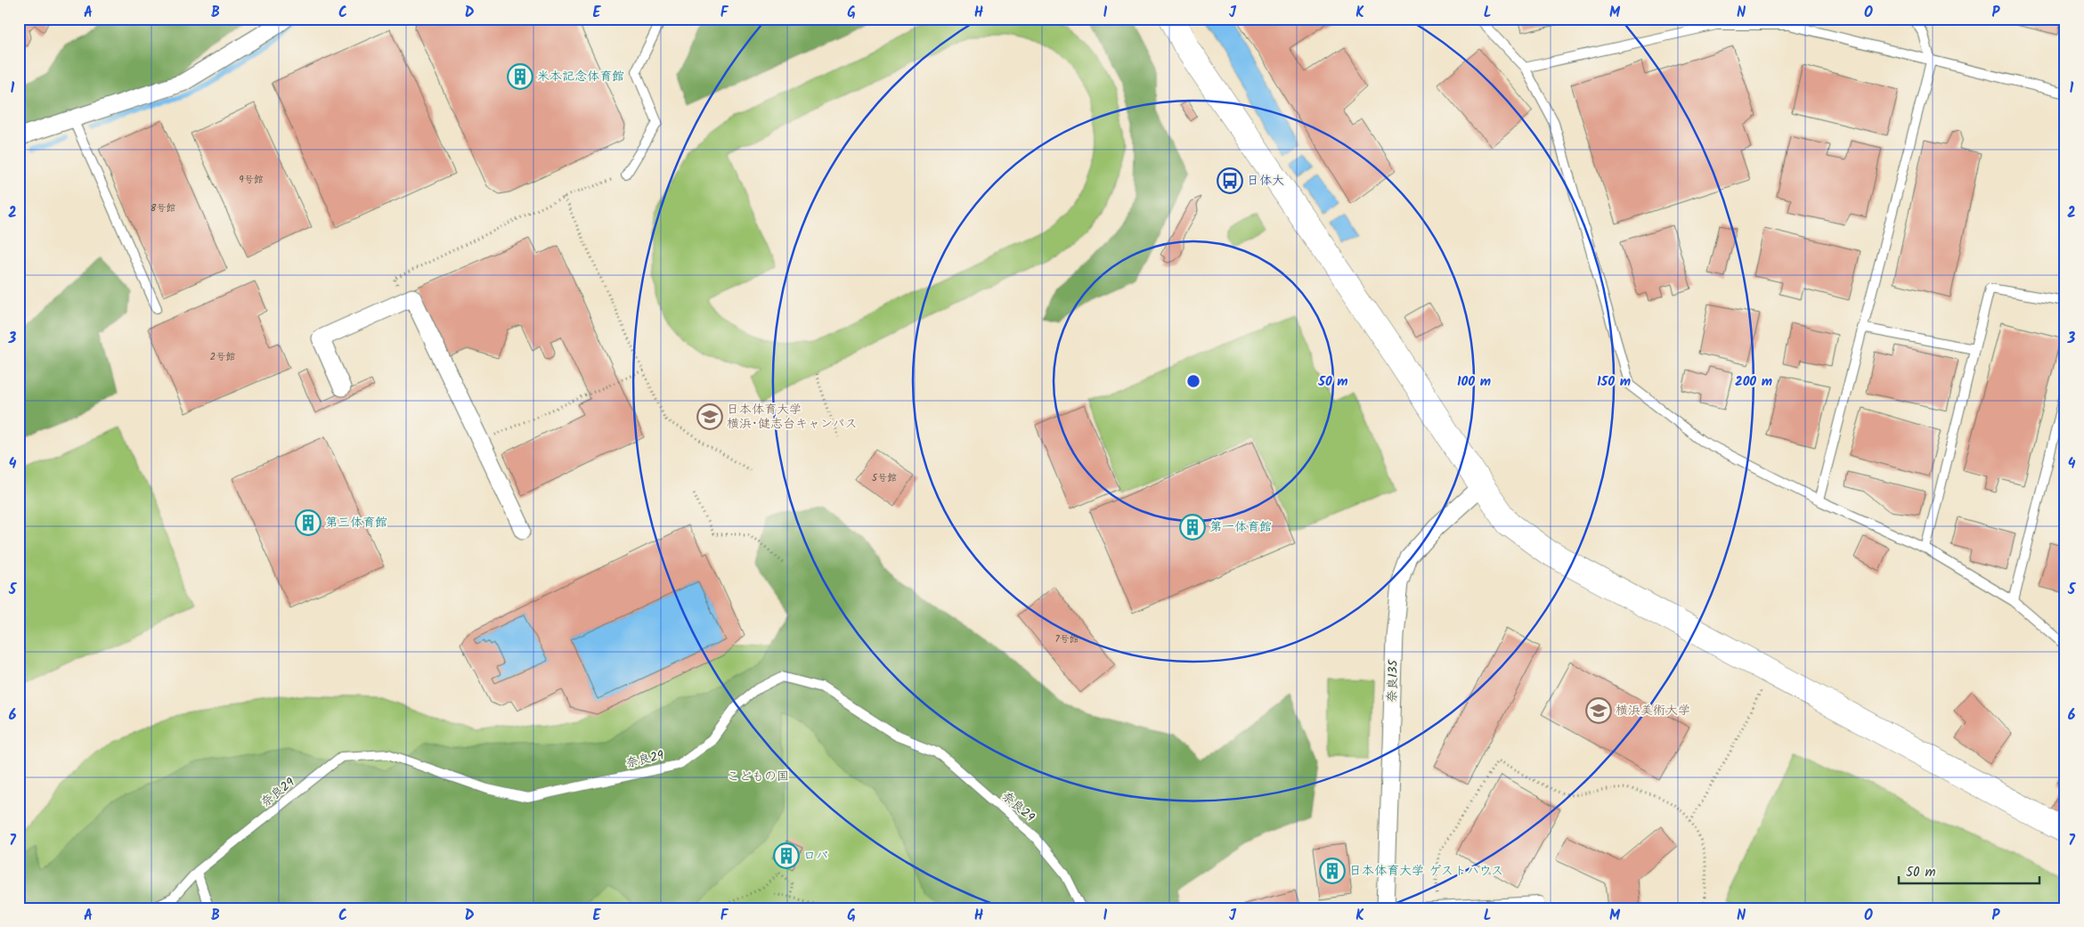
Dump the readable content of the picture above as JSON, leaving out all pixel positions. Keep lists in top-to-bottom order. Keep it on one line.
{"streets":{"street":["奈良135"],"lane":["奈良29"]},"parks":["こどもの国"],"places":{"building":["米本記念体育館","第三体育館","第一体育館","ロバ","日本体育大学 ゲストハウス"],"bus stop":["日体大"],"school or university":["日本体育大学 横浜･健志台キャンパス","横浜美術大学"]},"house_numbers":["9号館","8号館","2号館","5号館","7号館"],"scale_bar":"50 m","grid":{"columns":["A","B","C","D","E","F","G","H","I","J","K","L","M","N","O","P"],"rows":["1","2","3","4","5","6","7"]},"rings":["50 m","100 m","150 m","200 m"]}
